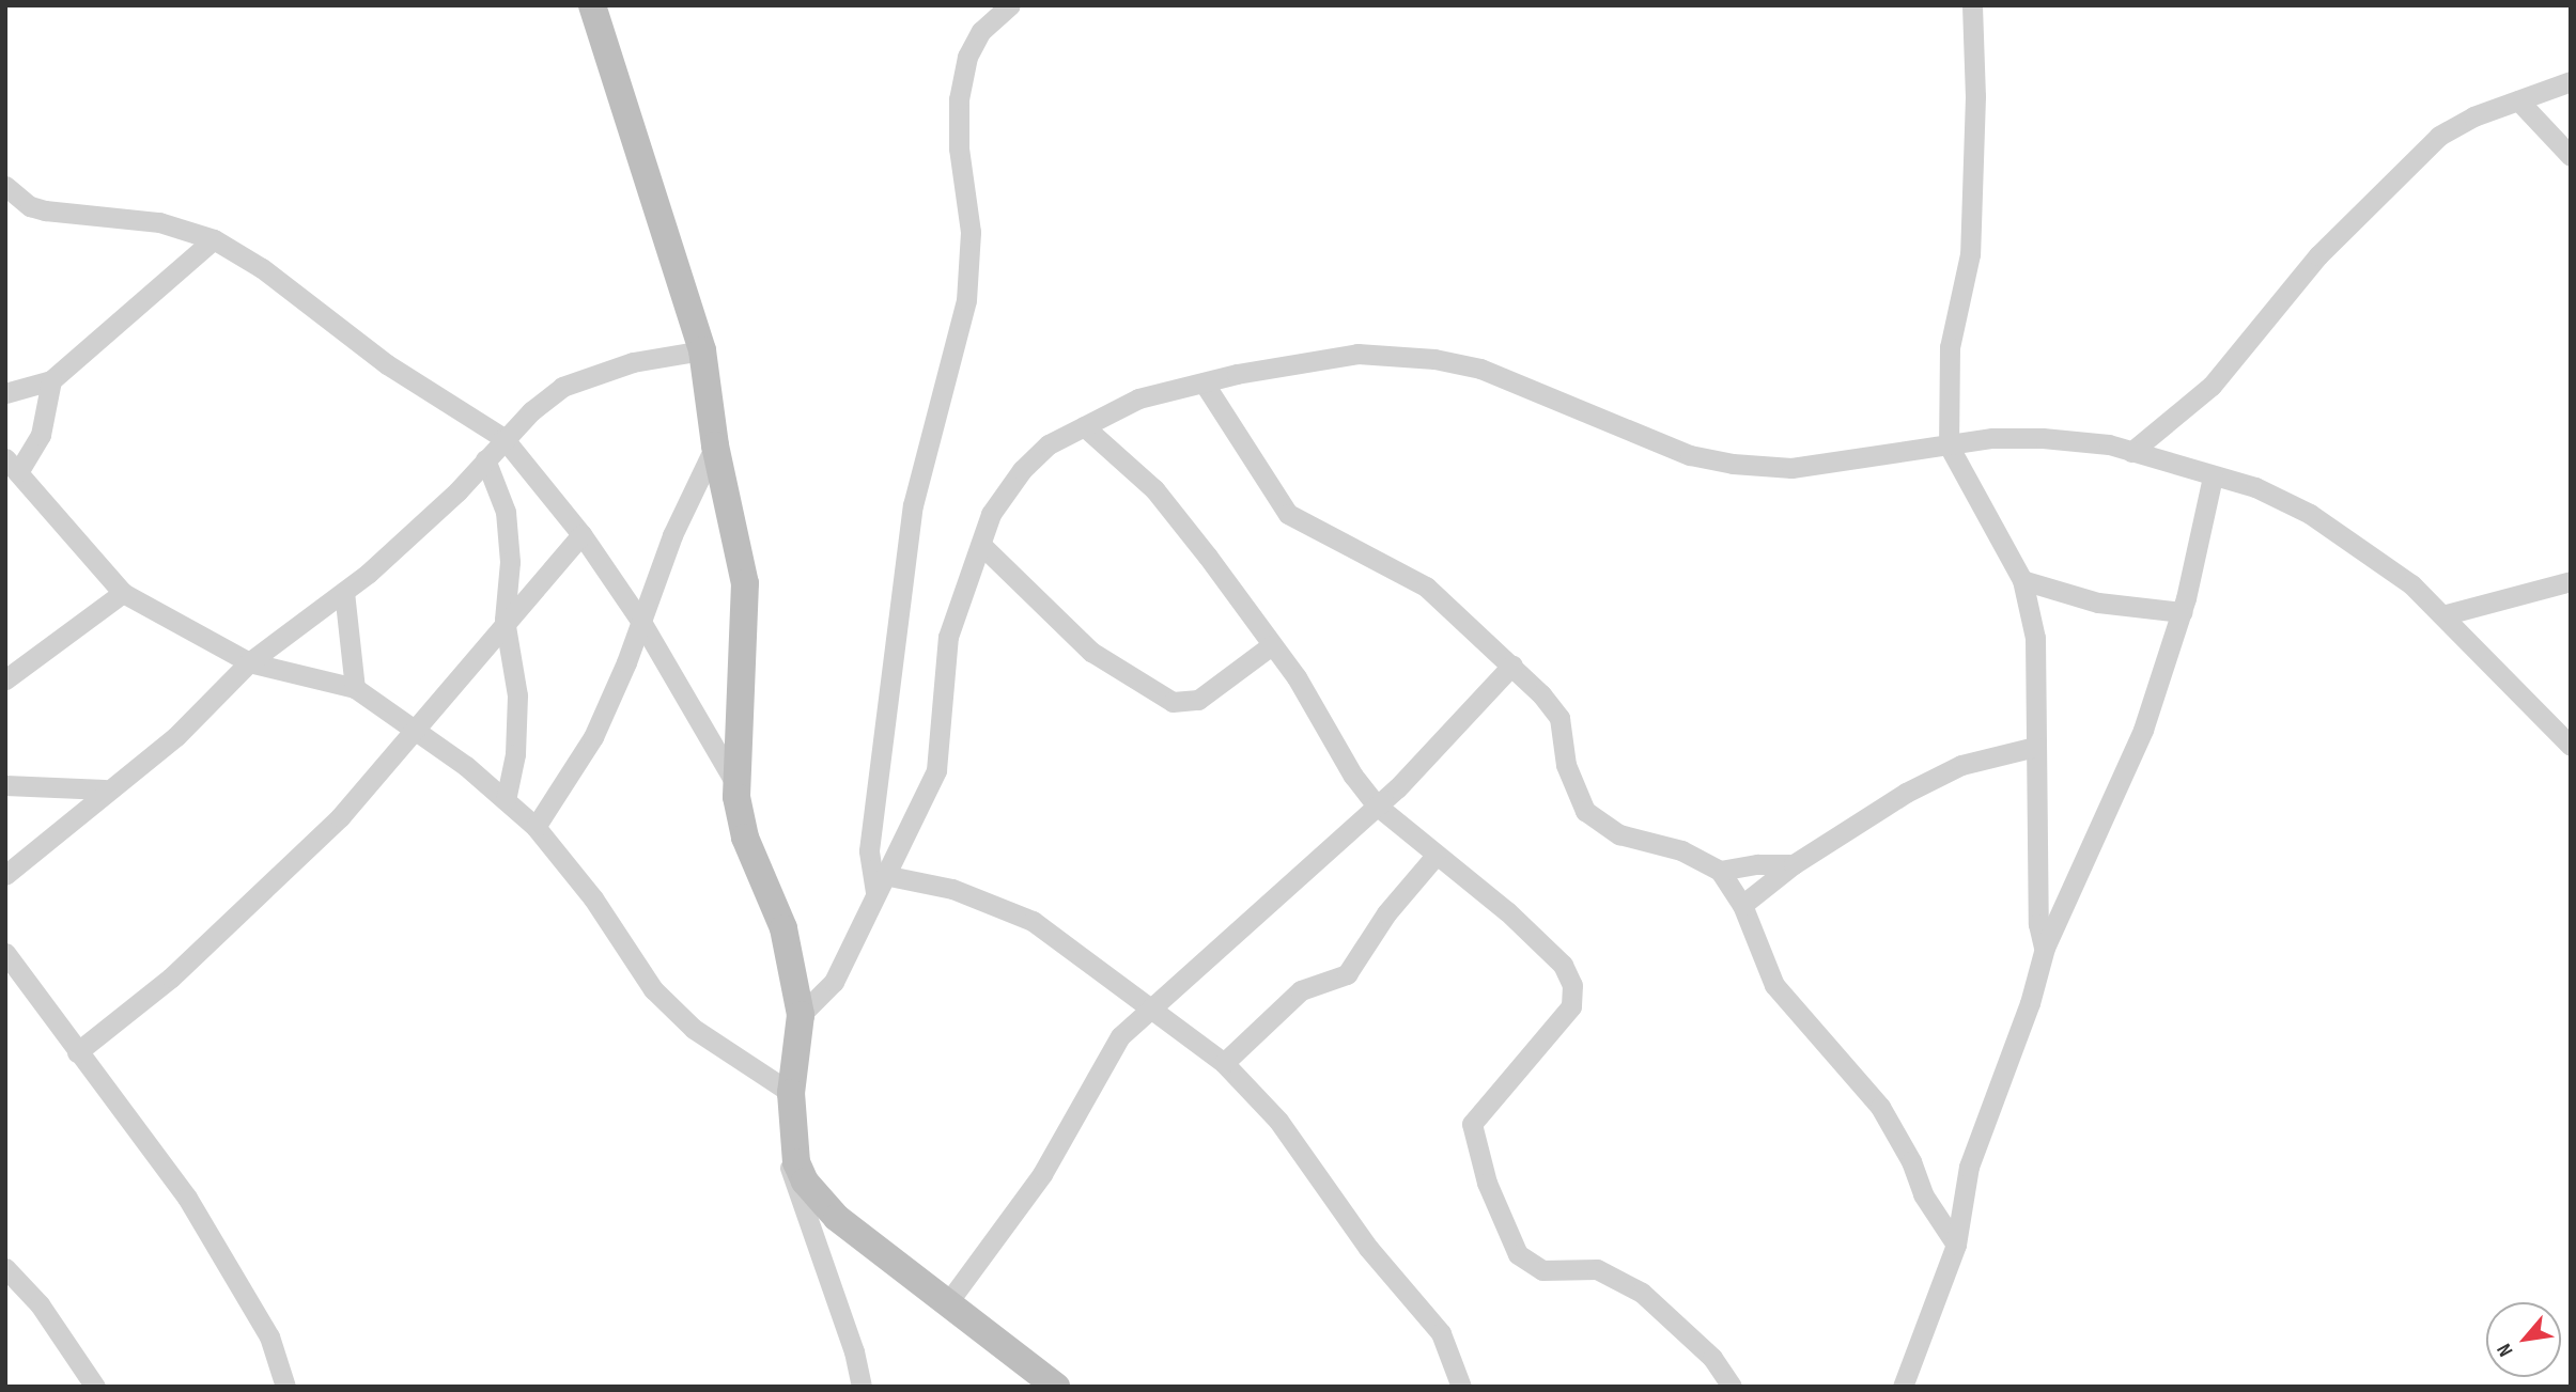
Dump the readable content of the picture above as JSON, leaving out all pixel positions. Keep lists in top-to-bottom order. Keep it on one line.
{"north":"bottom left"}
